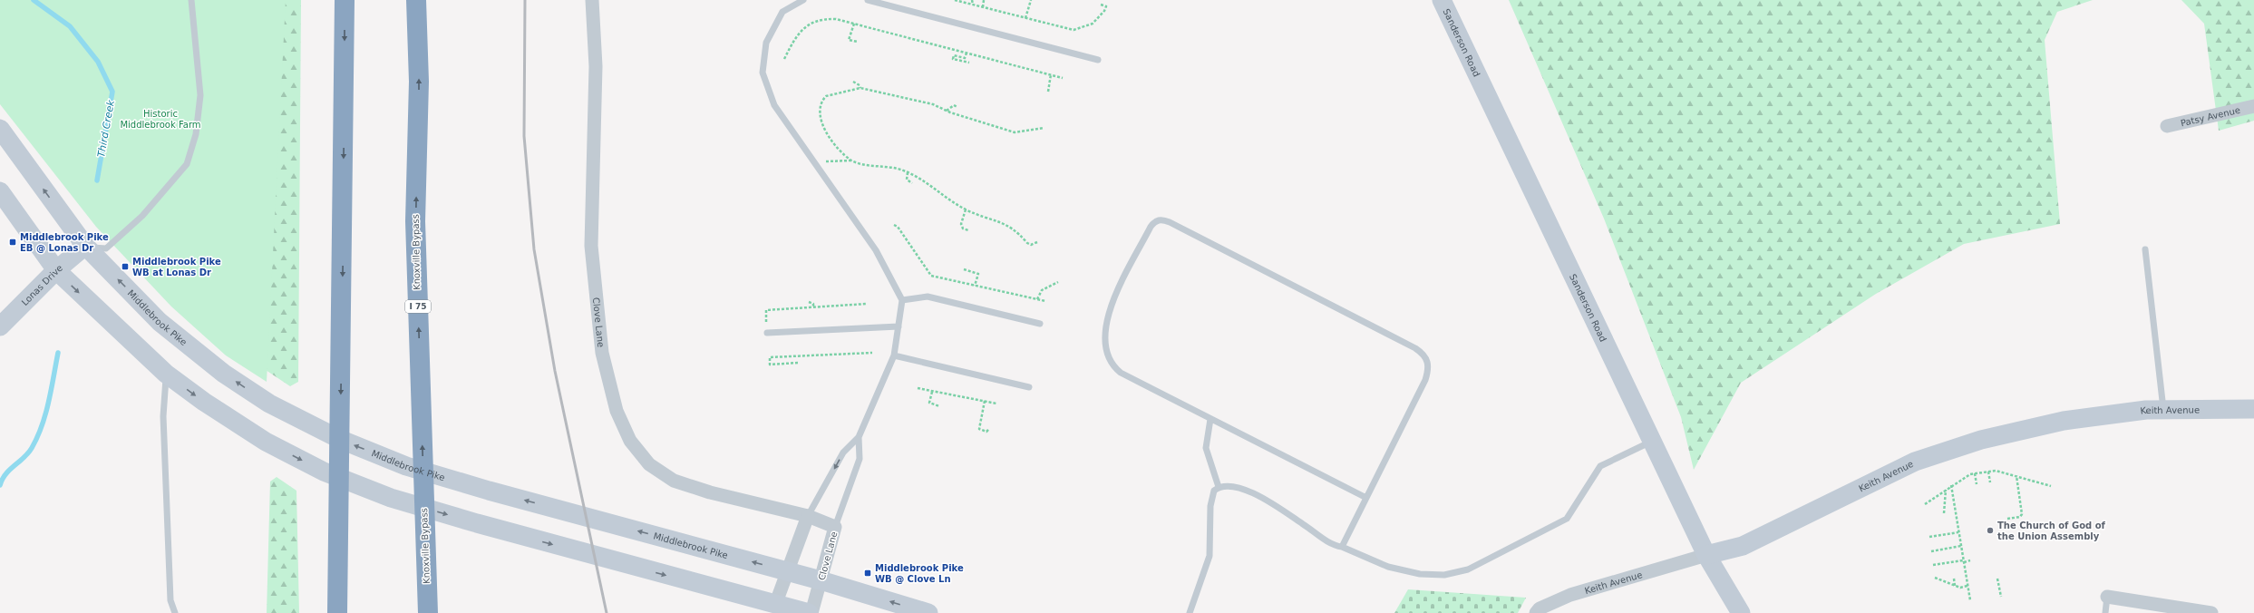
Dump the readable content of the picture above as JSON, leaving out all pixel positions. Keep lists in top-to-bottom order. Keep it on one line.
{"streets":{"highway":["Knoxville Bypass","I 75"],"main road":["Sanderson Road","Lonas Drive","Middlebrook Pike","Keith Avenue"],"street":["Patsy Avenue","Clove Lane"]},"crossings":[["Sanderson Road","Keith Avenue"],["Lonas Drive","Middlebrook Pike"],["Middlebrook Pike","Clove Lane"]],"water":["Third Creek"],"parks":["Historic Middlebrook Farm"],"places":{"transit":["Middlebrook Pike EB @ Lonas Dr","Middlebrook Pike WB at Lonas Dr","Middlebrook Pike WB @ Clove Ln"],"other":["The Church of God of the Union Assembly"]}}
